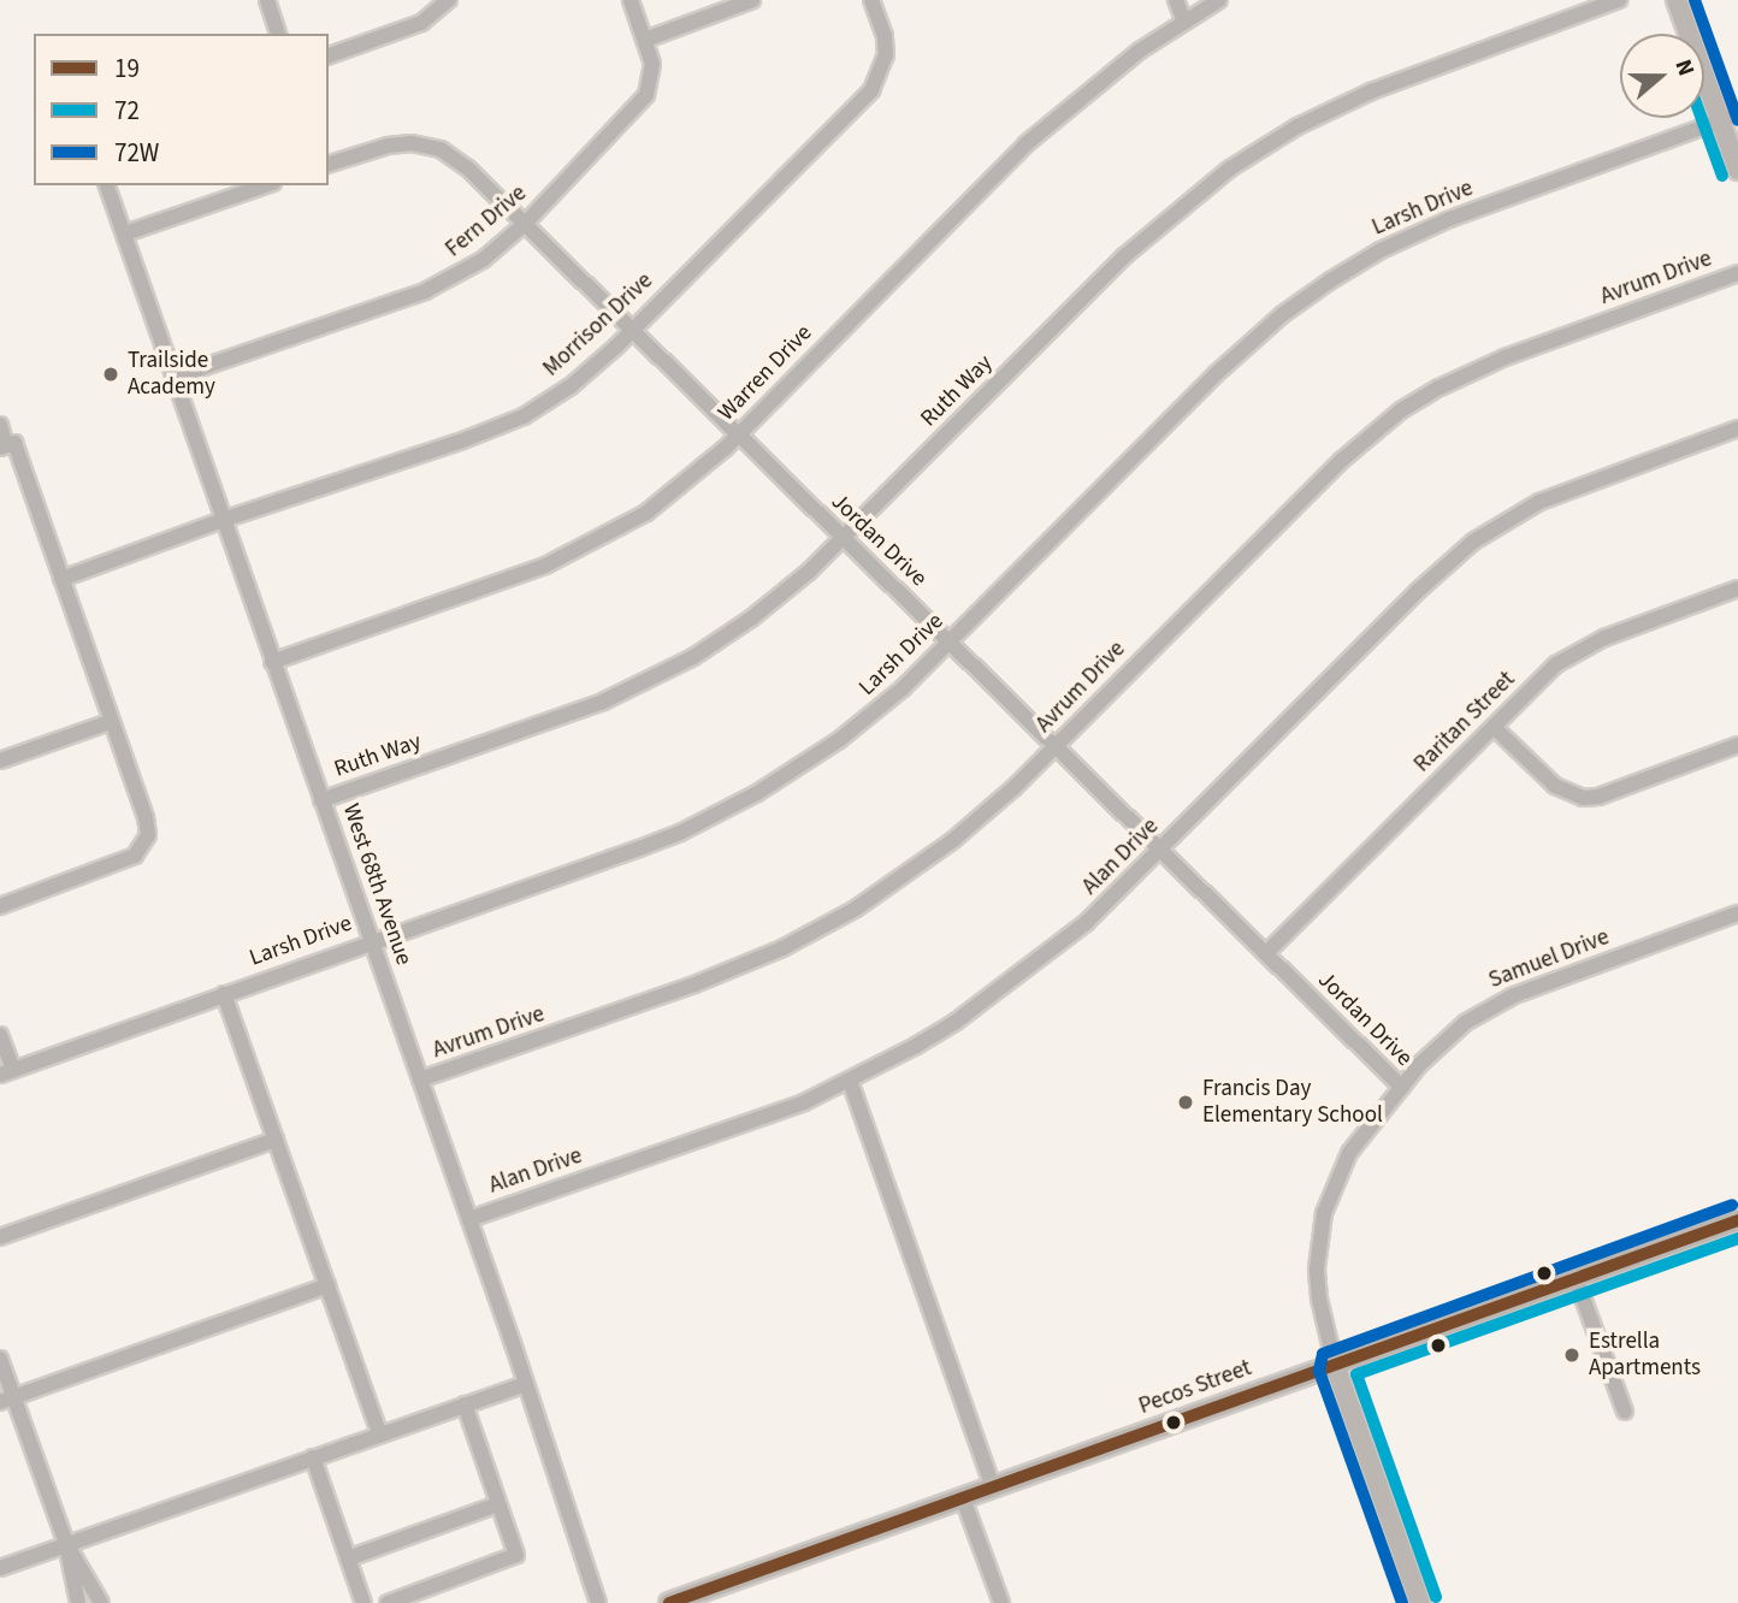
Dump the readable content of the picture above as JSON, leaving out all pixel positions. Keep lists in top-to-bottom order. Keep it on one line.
{"streets":{"main road":["Pecos Street"],"street":["Larsh Drive","Fern Drive","Avrum Drive","Morrison Drive","Warren Drive","Ruth Way","Jordan Drive","Raritan Street","Alan Drive","West 68th Avenue","Samuel Drive"]},"crossings":[["Larsh Drive","Jordan Drive"],["Larsh Drive","West 68th Avenue"],["Fern Drive","Jordan Drive"],["Fern Drive","West 68th Avenue"],["Avrum Drive","Jordan Drive"],["Avrum Drive","West 68th Avenue"],["Morrison Drive","Jordan Drive"],["Morrison Drive","West 68th Avenue"],["Warren Drive","Jordan Drive"],["Warren Drive","West 68th Avenue"],["Ruth Way","Jordan Drive"],["Ruth Way","West 68th Avenue"],["Jordan Drive","Raritan Street"],["Jordan Drive","Alan Drive"],["Jordan Drive","Samuel Drive"],["Alan Drive","West 68th Avenue"],["Samuel Drive","Pecos Street"]],"places":["Trailside Academy","Francis Day Elementary School","Estrella Apartments"],"lines":["transit line 72W","transit line 72","transit line 19"],"legend":["19","72","72W"],"north":"right"}
